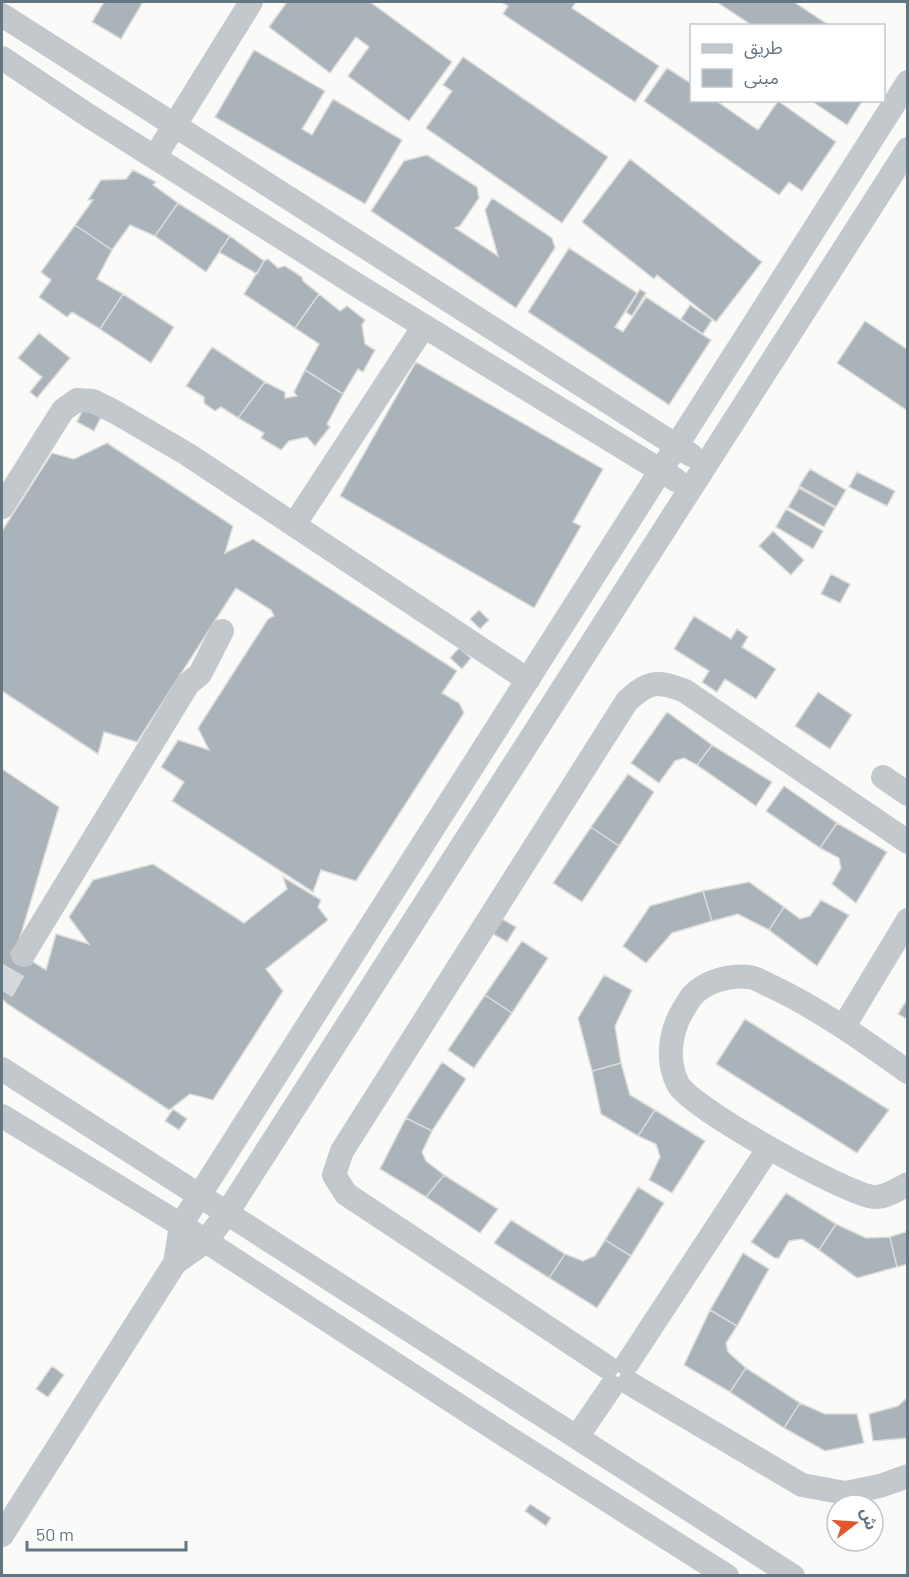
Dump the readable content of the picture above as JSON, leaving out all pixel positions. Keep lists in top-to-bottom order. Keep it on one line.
{"legend":["طريق","مبنى"],"scale_bar":"50 m","north":"right"}
